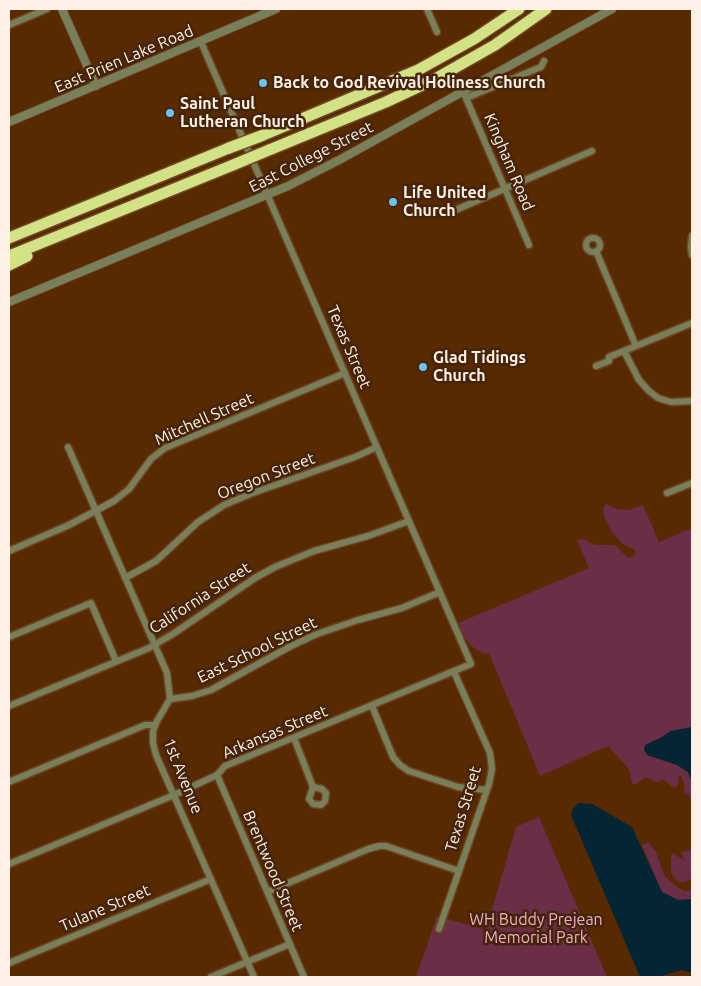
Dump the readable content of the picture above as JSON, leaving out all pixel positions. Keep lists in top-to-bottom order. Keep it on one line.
{"streets":{"street":["East Prien Lake Road","East College Street","Kingham Road","Texas Street","Mitchell Street","Oregon Street","California Street","East School Street","Arkansas Street","1st Avenue","Brentwood Street","Tulane Street"]},"crossings":[["East Prien Lake Road","Texas Street"],["East College Street","Kingham Road"],["East College Street","Texas Street"],["Texas Street","Mitchell Street"],["Texas Street","Oregon Street"],["Texas Street","California Street"],["Texas Street","East School Street"],["Texas Street","Arkansas Street"],["East School Street","1st Avenue"],["Arkansas Street","1st Avenue"],["Arkansas Street","Brentwood Street"],["1st Avenue","Tulane Street"]],"parks":["WH Buddy Prejean Memorial Park"],"places":["Back to God Revival Holiness Church","Saint Paul Lutheran Church","Life United Church","Glad Tidings Church"]}
